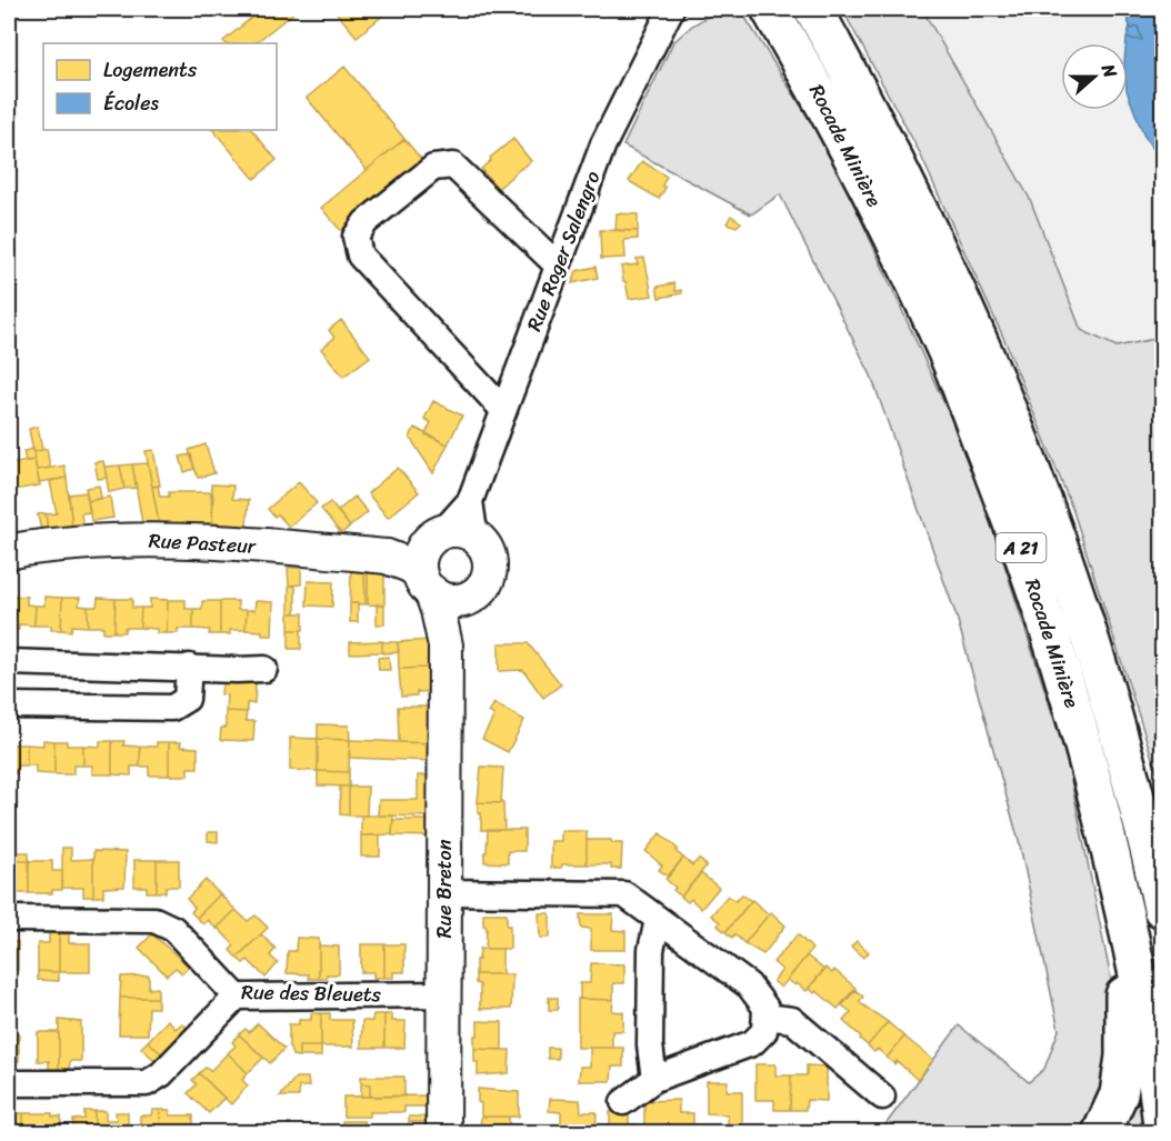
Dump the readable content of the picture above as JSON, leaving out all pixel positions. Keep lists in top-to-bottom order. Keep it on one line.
{"streets":{"highway":["Rocade Minière","A 21"],"main road":["Rue Pasteur","Rue Breton"],"street":["Rue Roger Salengro","Rue des Bleuets"]},"crossings":[["Rue Roger Salengro","Rue Pasteur"],["Rue Roger Salengro","Rue Breton"],["Rue Pasteur","Rue Breton"],["Rue Breton","Rue des Bleuets"]],"legend":["Logements","Écoles"],"north":"right"}
